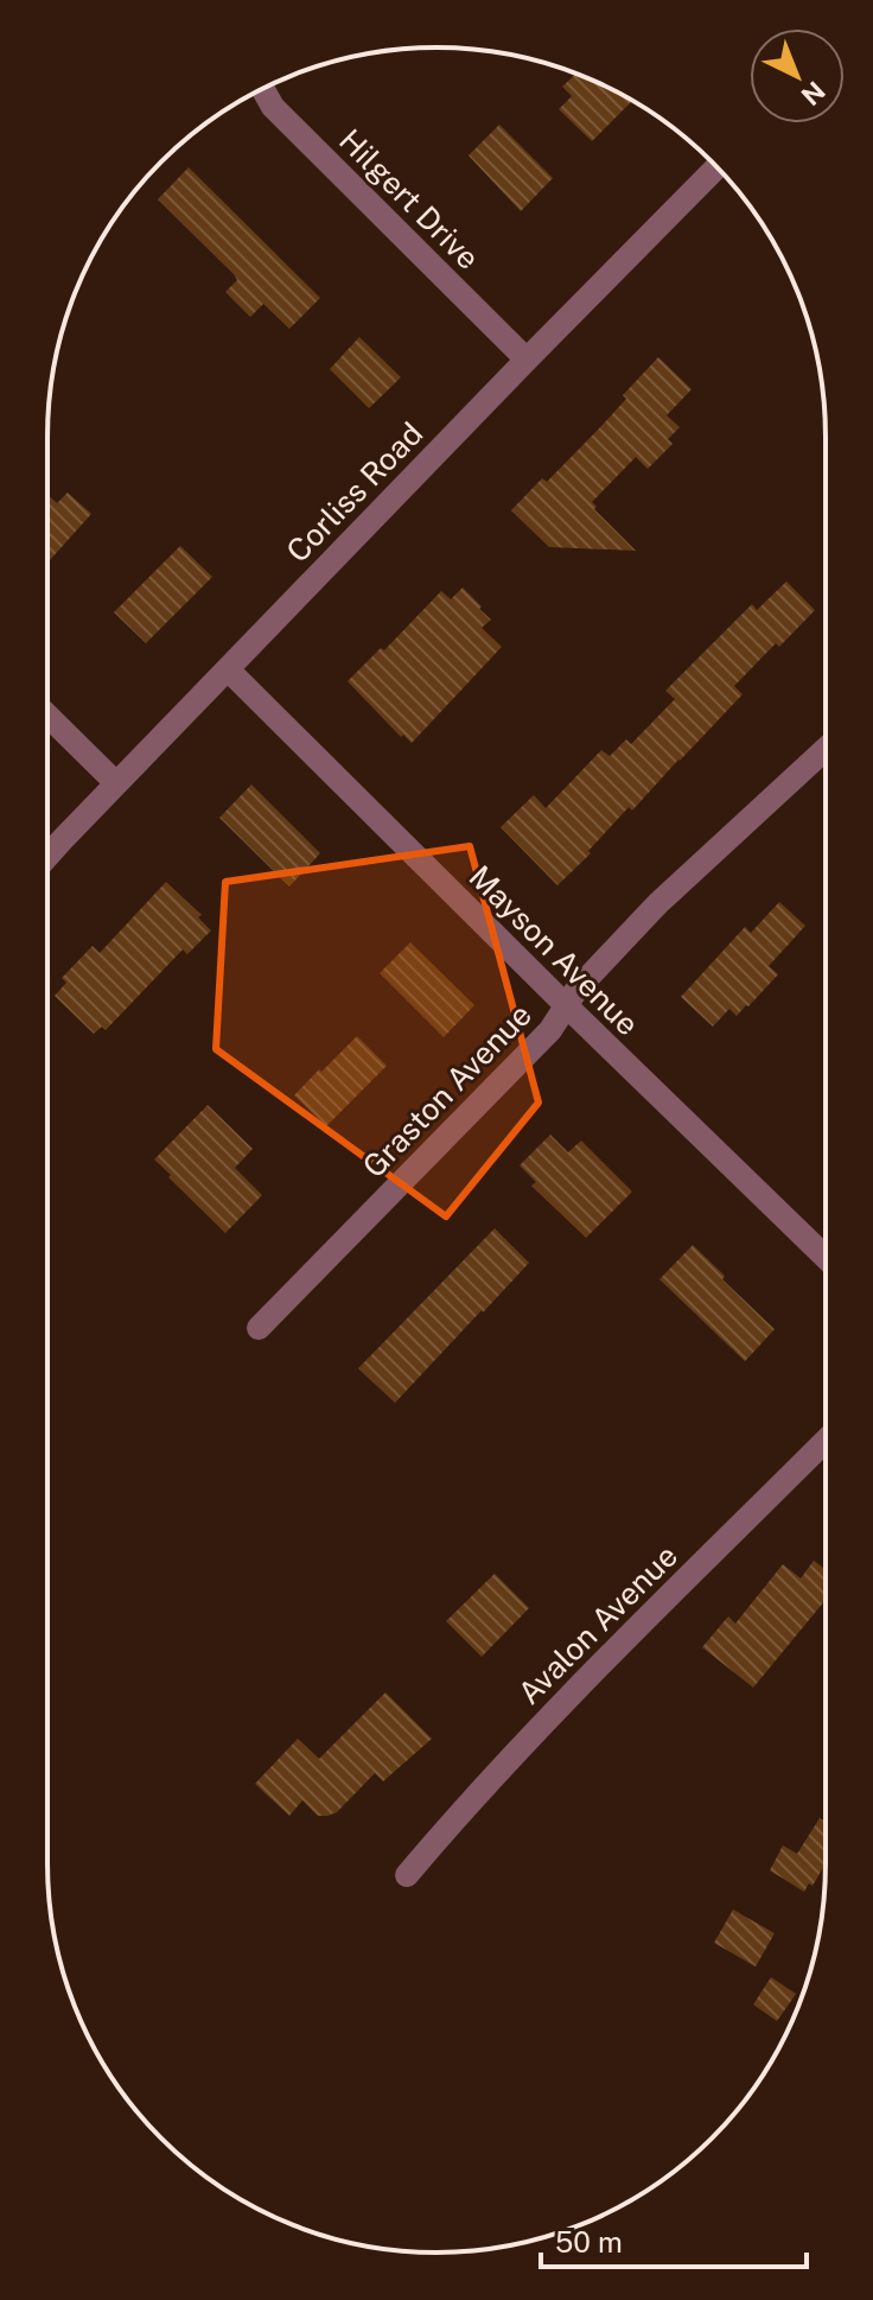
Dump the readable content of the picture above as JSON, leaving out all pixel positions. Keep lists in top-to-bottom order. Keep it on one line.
{"streets":{"street":["Hilgert Drive","Corliss Road","Mayson Avenue","Graston Avenue","Avalon Avenue"]},"crossings":[["Hilgert Drive","Corliss Road"],["Corliss Road","Mayson Avenue"],["Mayson Avenue","Graston Avenue"]],"scale_bar":"50 m","north":"bottom right"}
